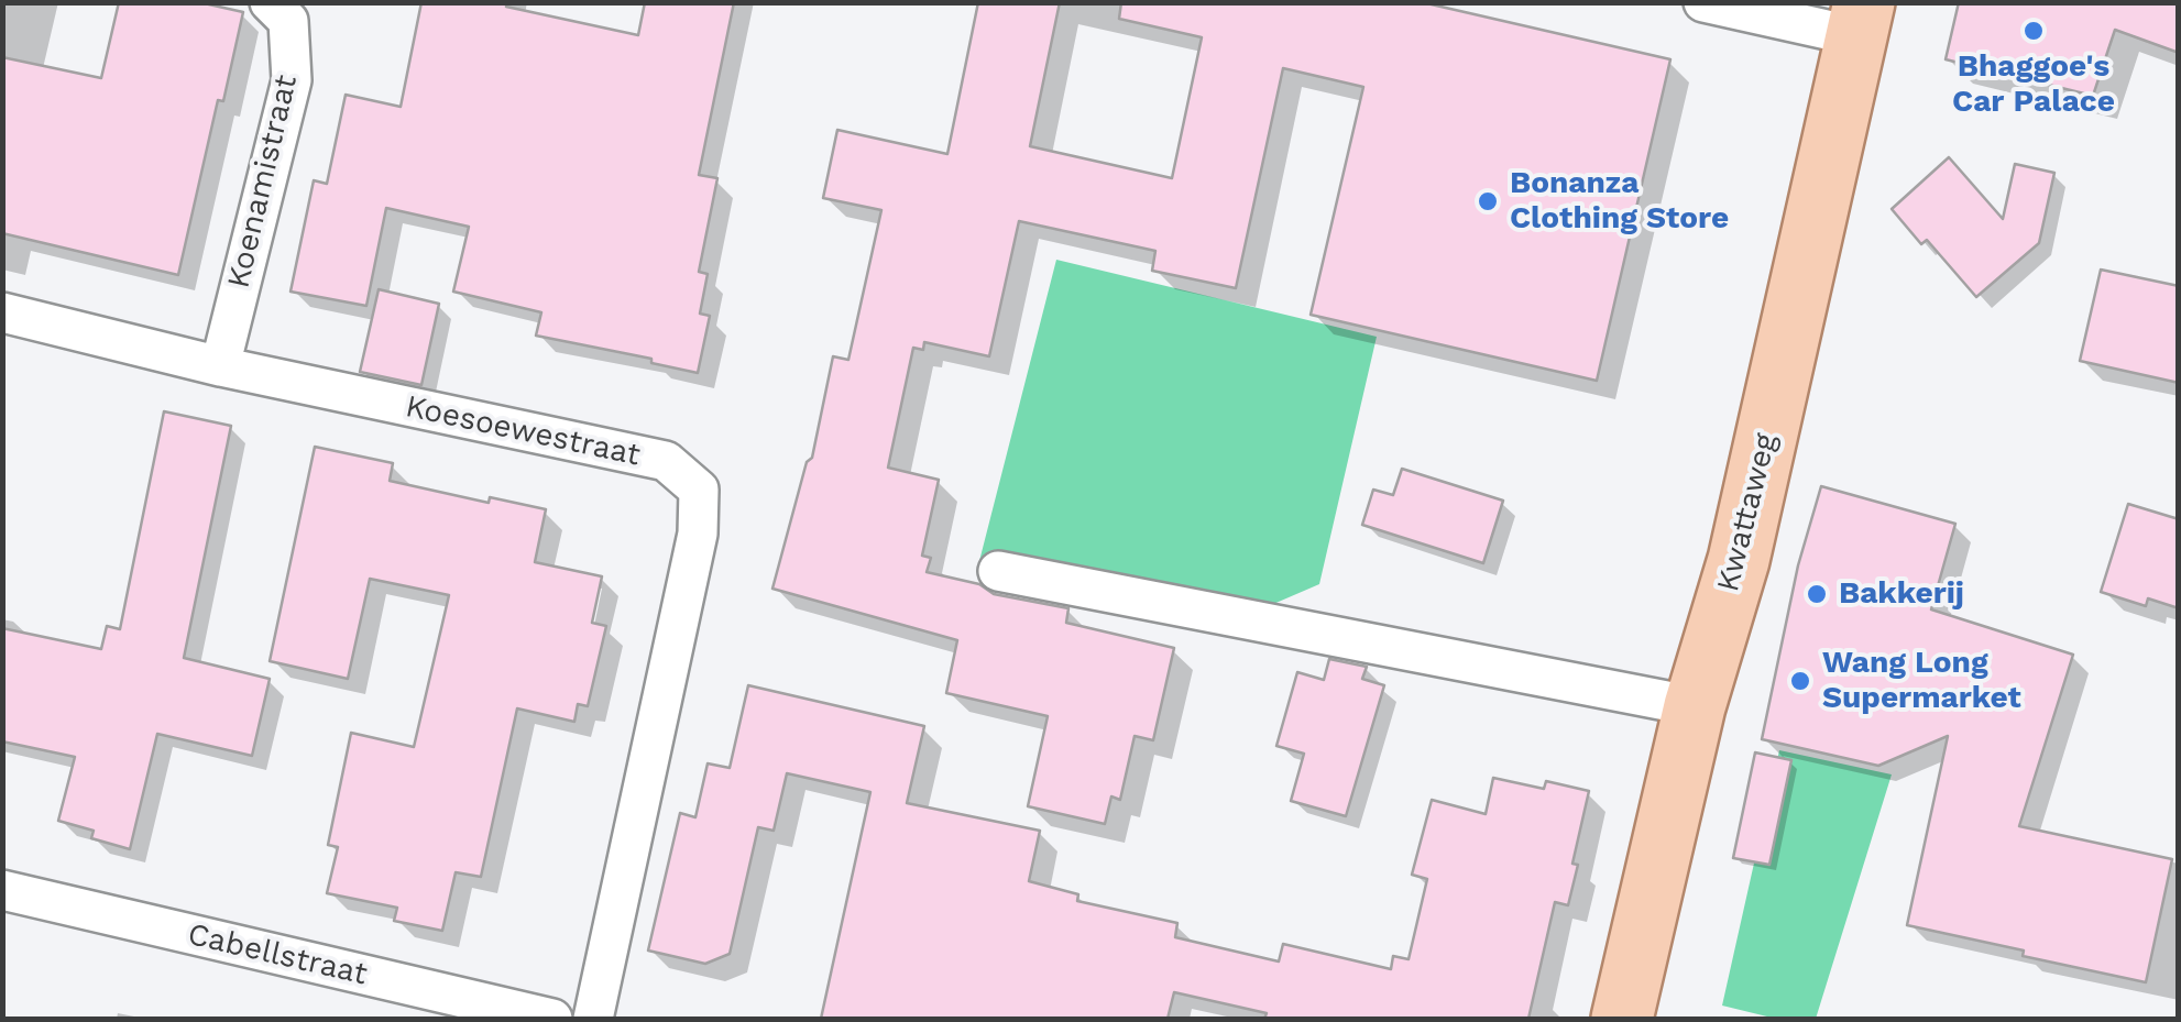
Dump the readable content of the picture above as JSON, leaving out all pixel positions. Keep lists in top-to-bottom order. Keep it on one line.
{"streets":{"main road":["Kwattaweg"],"street":["Koenamistraat","Koesoewestraat","Cabellstraat"]},"crossings":[["Koenamistraat","Koesoewestraat"]],"places":["Bhaggoe's Car Palace","Bonanza Clothing Store","Bakkerij","Wang Long Supermarket"]}
